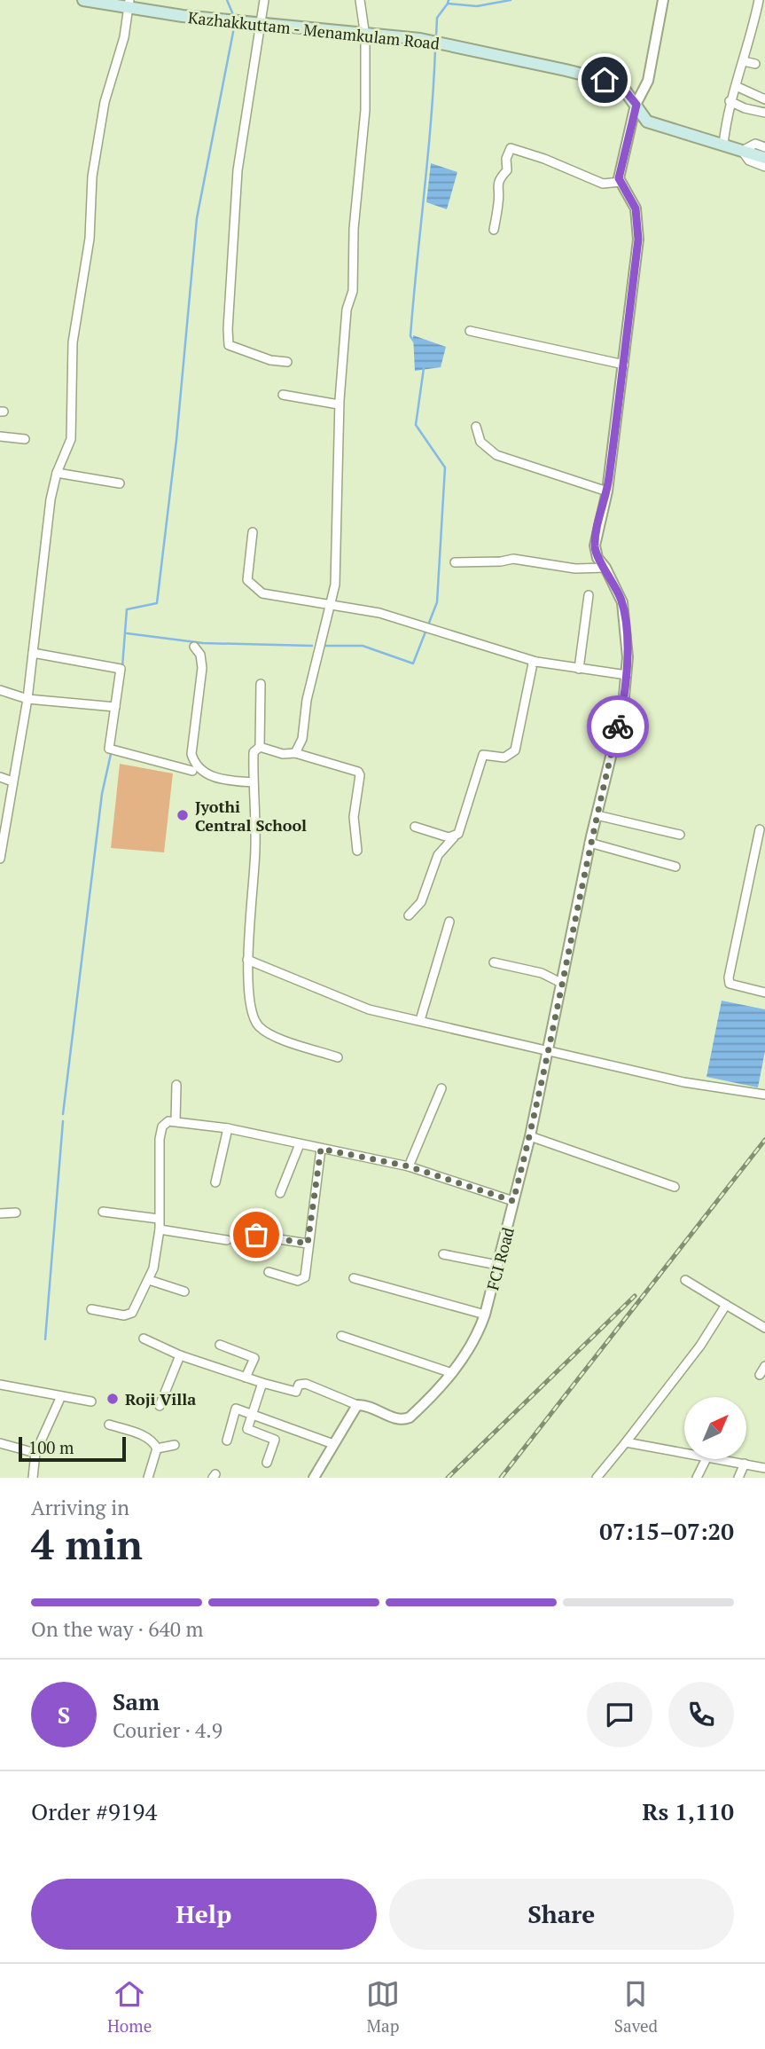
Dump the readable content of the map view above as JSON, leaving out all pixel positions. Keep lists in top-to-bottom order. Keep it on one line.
{"streets":{"main road":["Kazhakkuttam - Menamkulam Road"],"street":["FCI Road"]},"places":["Jyothi Central School","Roji Villa"],"scale_bar":"100 m","north":"top right","page":{"scale":"100 m","heading":["4 min","Arriving in","07:15–07:20"],"panel":["Sam","Courier · 4.9","Order #9194","Rs 1,110"],"bar":"On the way · 640 m","round":"S","buttons":["Help","Share"],"tabs":["Home","Map","Saved"]}}
